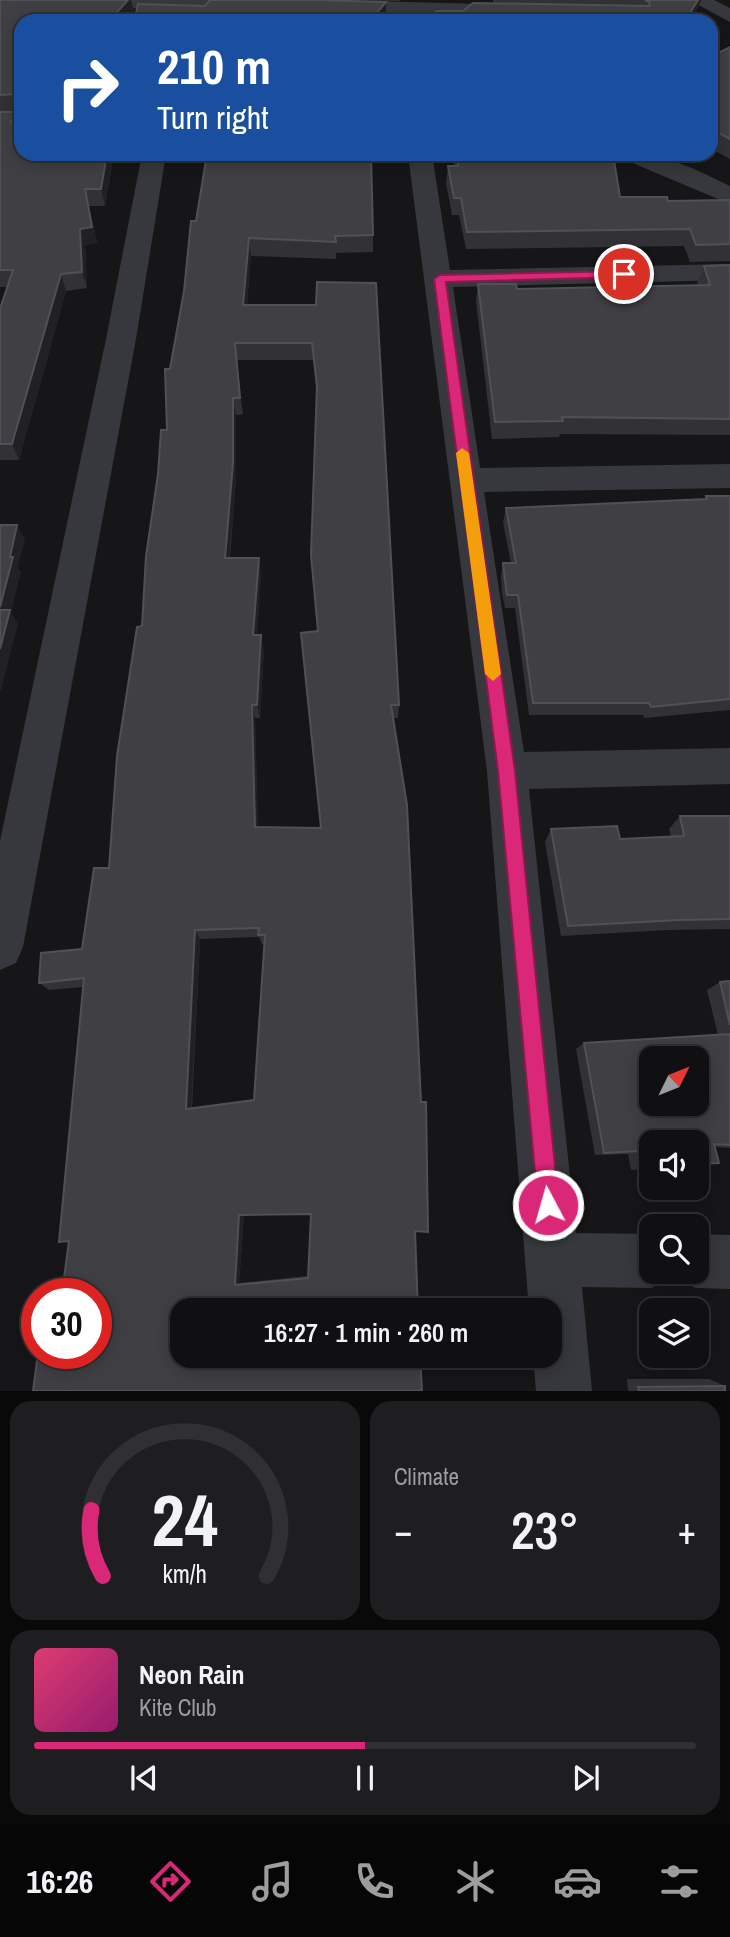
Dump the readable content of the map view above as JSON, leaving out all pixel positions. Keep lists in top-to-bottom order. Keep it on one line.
{"north":"top right","page":{"turn":["210 m","Turn right"],"limit":"30","trip":"16:27 · 1 min · 260 m","tile":"Climate","heat":["−","23°","+"],"song":["Neon Rain","Kite Club"],"tabs":"16:26","gauge":["24","km/h"]}}
